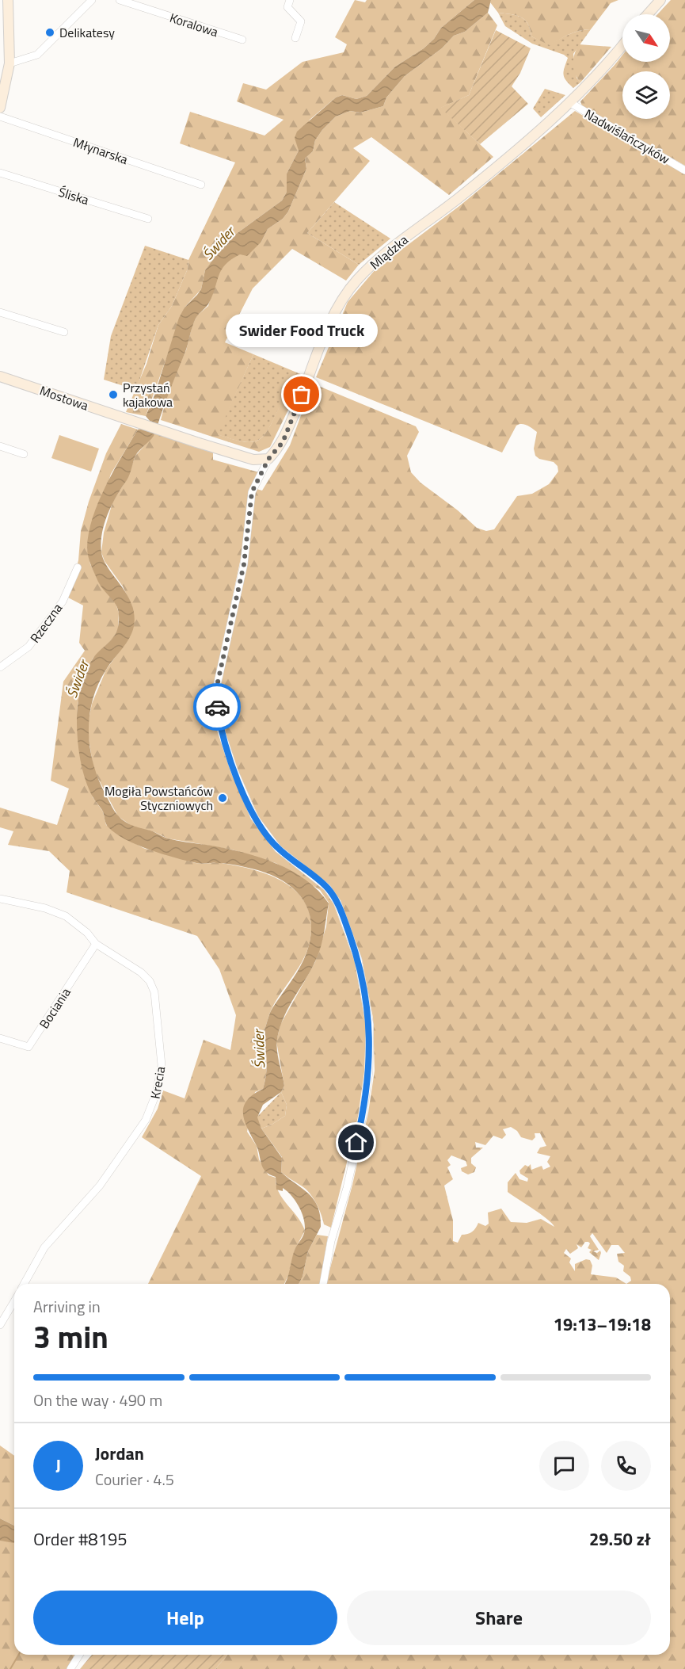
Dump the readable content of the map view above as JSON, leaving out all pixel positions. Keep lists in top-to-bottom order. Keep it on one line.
{"streets":{"street":["Koralowa","Nadwiślańczyków","Młynarska","Śliska","Mlądzka","Mostowa","Rzeczna","Bociania","Krecia"]},"crossings":[["Nadwiślańczyków","Mlądzka"],["Mlądzka","Mostowa"],["Bociania","Krecia"]],"water":["Świder"],"places":["Delikatesy","Przystań kajakowa","Swider Food Truck","Mogiła Powstańców Styczniowych"],"north":"bottom right","page":{"bubble":"Swider Food Truck","heading":["3 min","Arriving in","19:13–19:18"],"panel":["Jordan","Courier · 4.5","Order #8195","29.50 zł"],"bar":"On the way · 490 m","round":"J","buttons":["Help","Share"]}}
